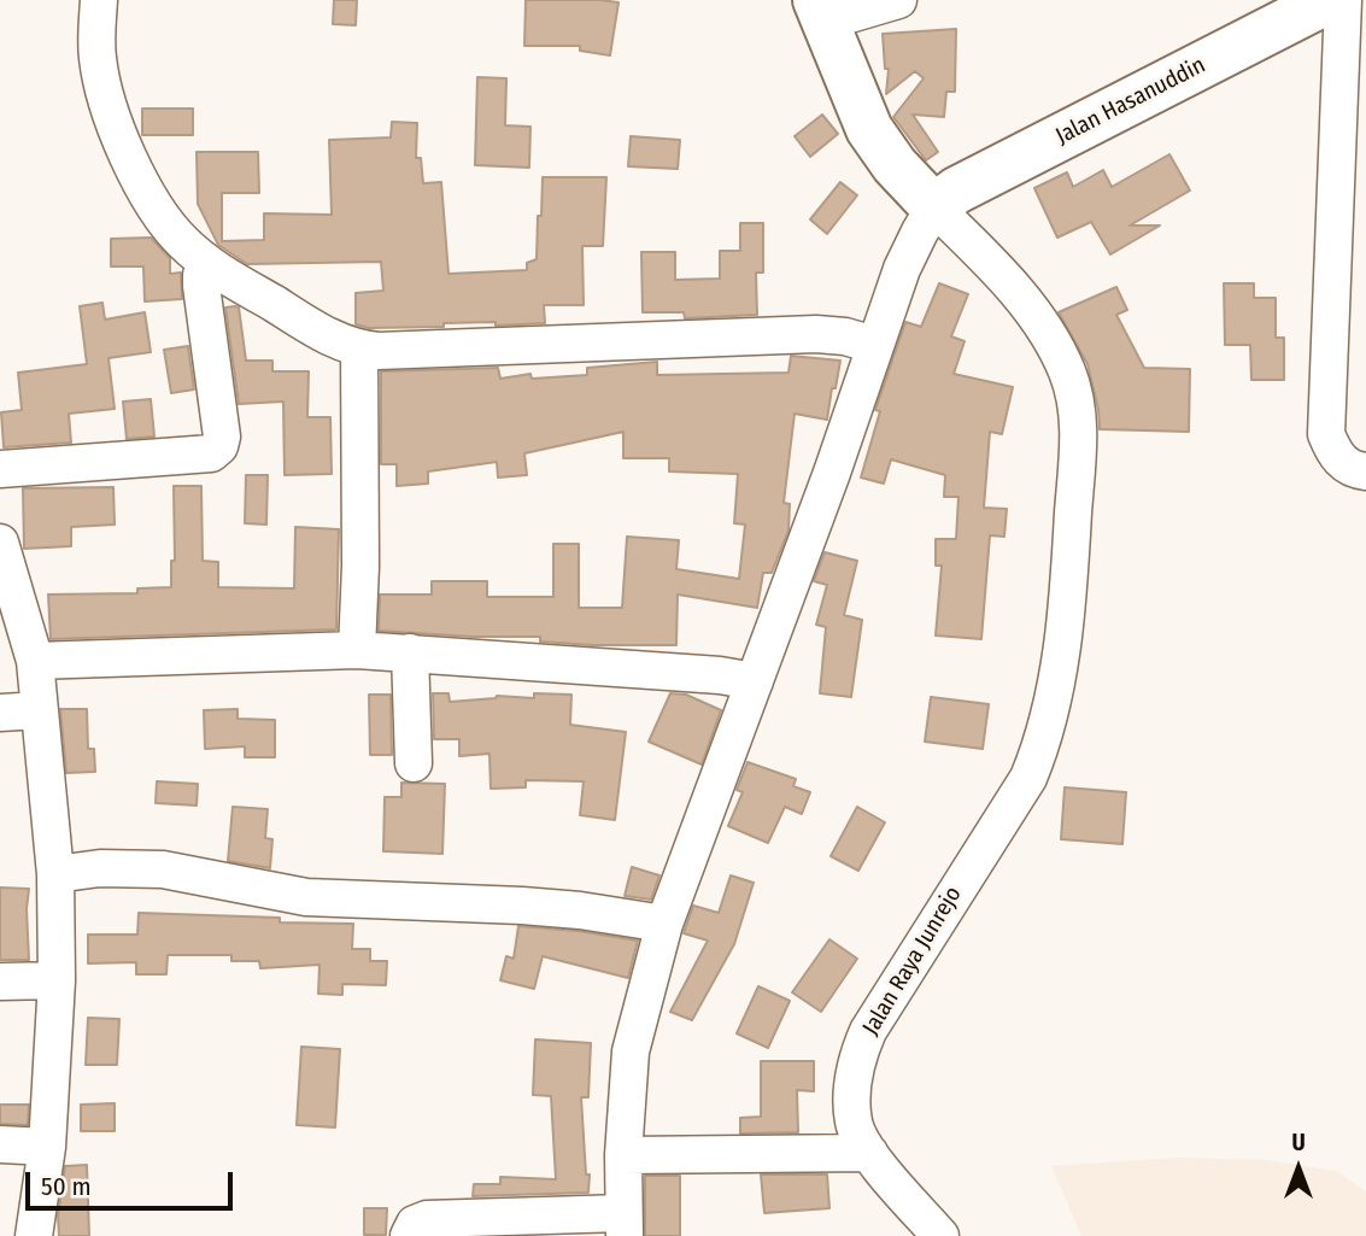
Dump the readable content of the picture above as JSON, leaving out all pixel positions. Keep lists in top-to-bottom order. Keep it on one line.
{"streets":{"main road":["Jalan Hasanuddin"],"street":["Jalan Raya Junrejo"]},"crossings":[["Jalan Hasanuddin","Jalan Raya Junrejo"]],"scale_bar":"50 m","north":"top"}
